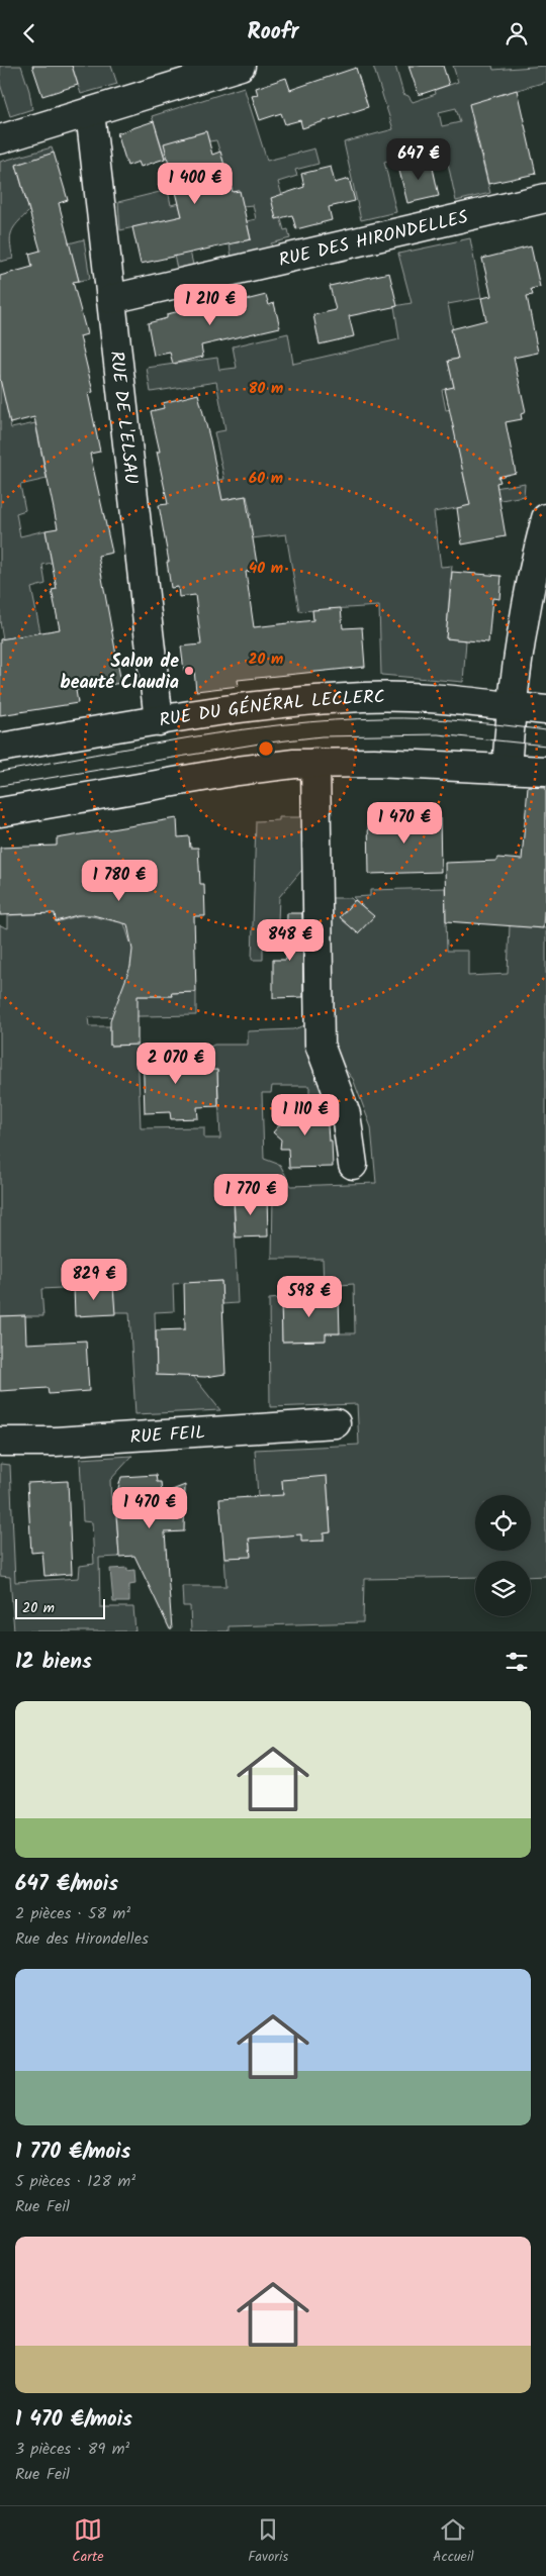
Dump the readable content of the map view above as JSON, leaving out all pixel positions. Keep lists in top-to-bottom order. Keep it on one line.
{"streets":{"street":["RUE DES HIRONDELLES","RUE DE L'ELSAU","RUE DU GÉNÉRAL LECLERC","RUE FEIL"]},"crossings":[["RUE DES HIRONDELLES","RUE DE L'ELSAU"],["RUE DE L'ELSAU","RUE DU GÉNÉRAL LECLERC"]],"places":["Salon de beauté Claudia"],"scale_bar":"20 m","page":{"header":"Roofr","price":["647 €","1 400 €","1 210 €","1 470 €","1 780 €","848 €","2 070 €","1 110 €","1 770 €","829 €","598 €","1 470 €"],"scale":"20 m","heading":"12 biens","list":[{"name":"647 €/mois","note":"2 pièces · 58 m² · Rue des Hirondelles"},{"name":"1 770 €/mois","note":"5 pièces · 128 m² · Rue Feil"},{"name":"1 470 €/mois","note":"3 pièces · 89 m² · Rue Feil"}],"tabs":["Carte","Favoris","Accueil"]},"rings":["80 m","60 m","40 m","20 m"]}
